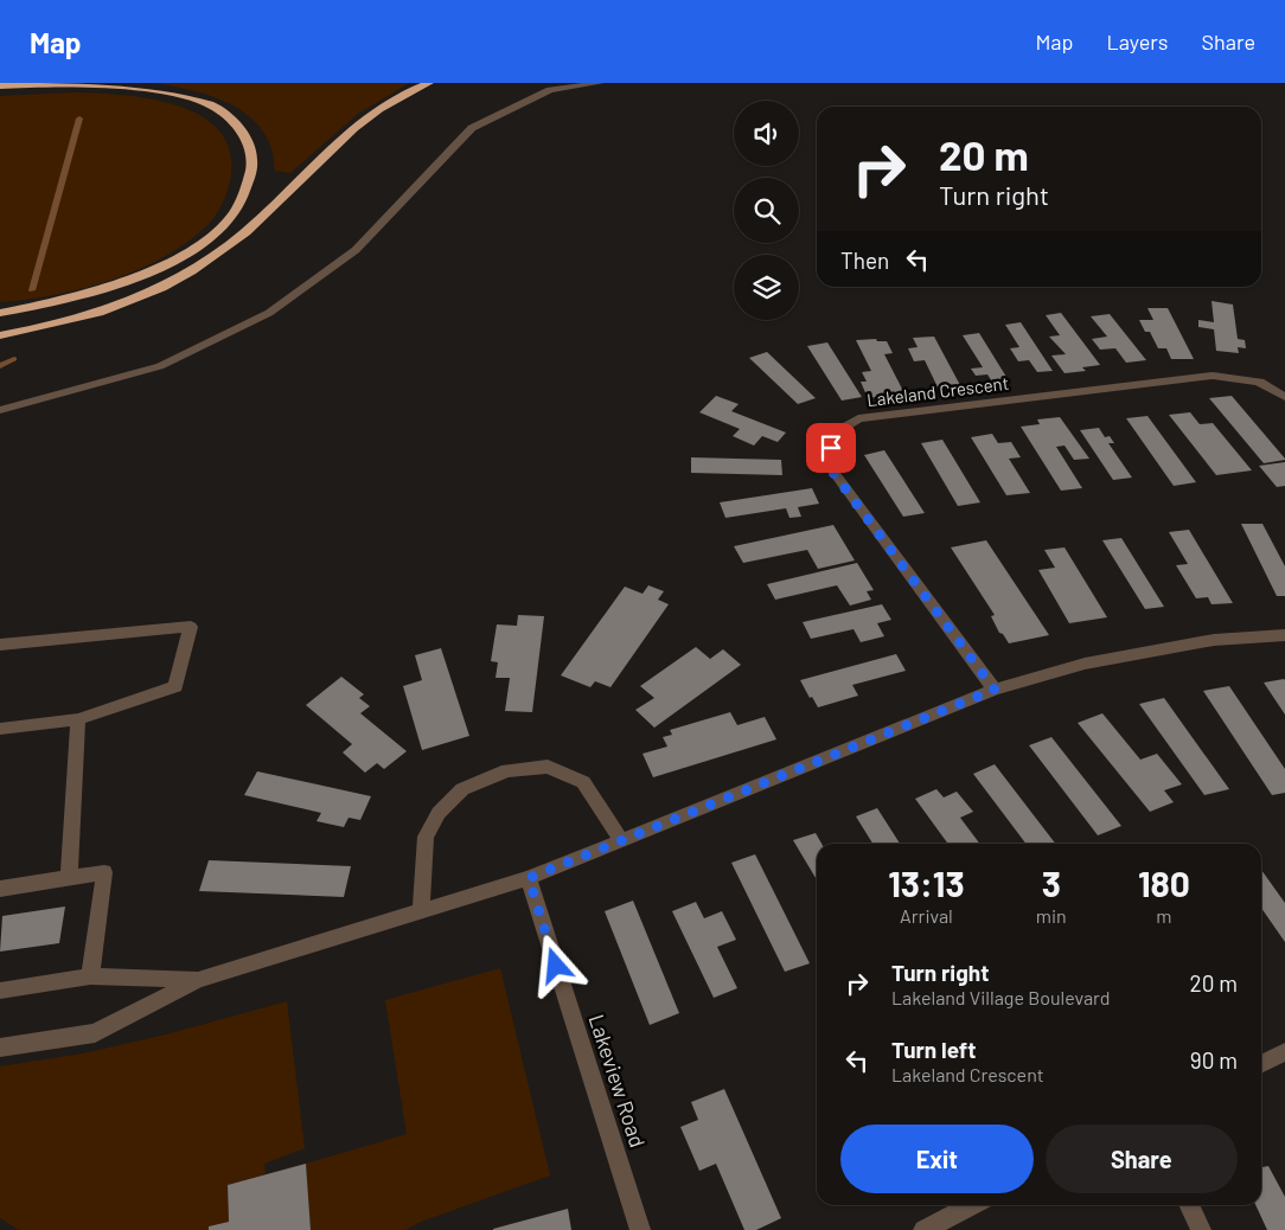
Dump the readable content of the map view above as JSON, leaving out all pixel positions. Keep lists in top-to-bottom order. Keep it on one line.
{"streets":{"street":["Lakeland Crescent","Lakeview Road"]},"page":{"header":"Map","nav":["Map","Layers","Share"],"turn":["20 m","Turn right"],"then":"Then","eta":["13:13","Arrival","3","min","180","m"],"list":[{"name":"Turn right","note":"Lakeland Village Boulevard","value":"20 m"},{"name":"Turn left","note":"Lakeland Crescent","value":"90 m"}],"buttons":["Exit","Share"]}}
